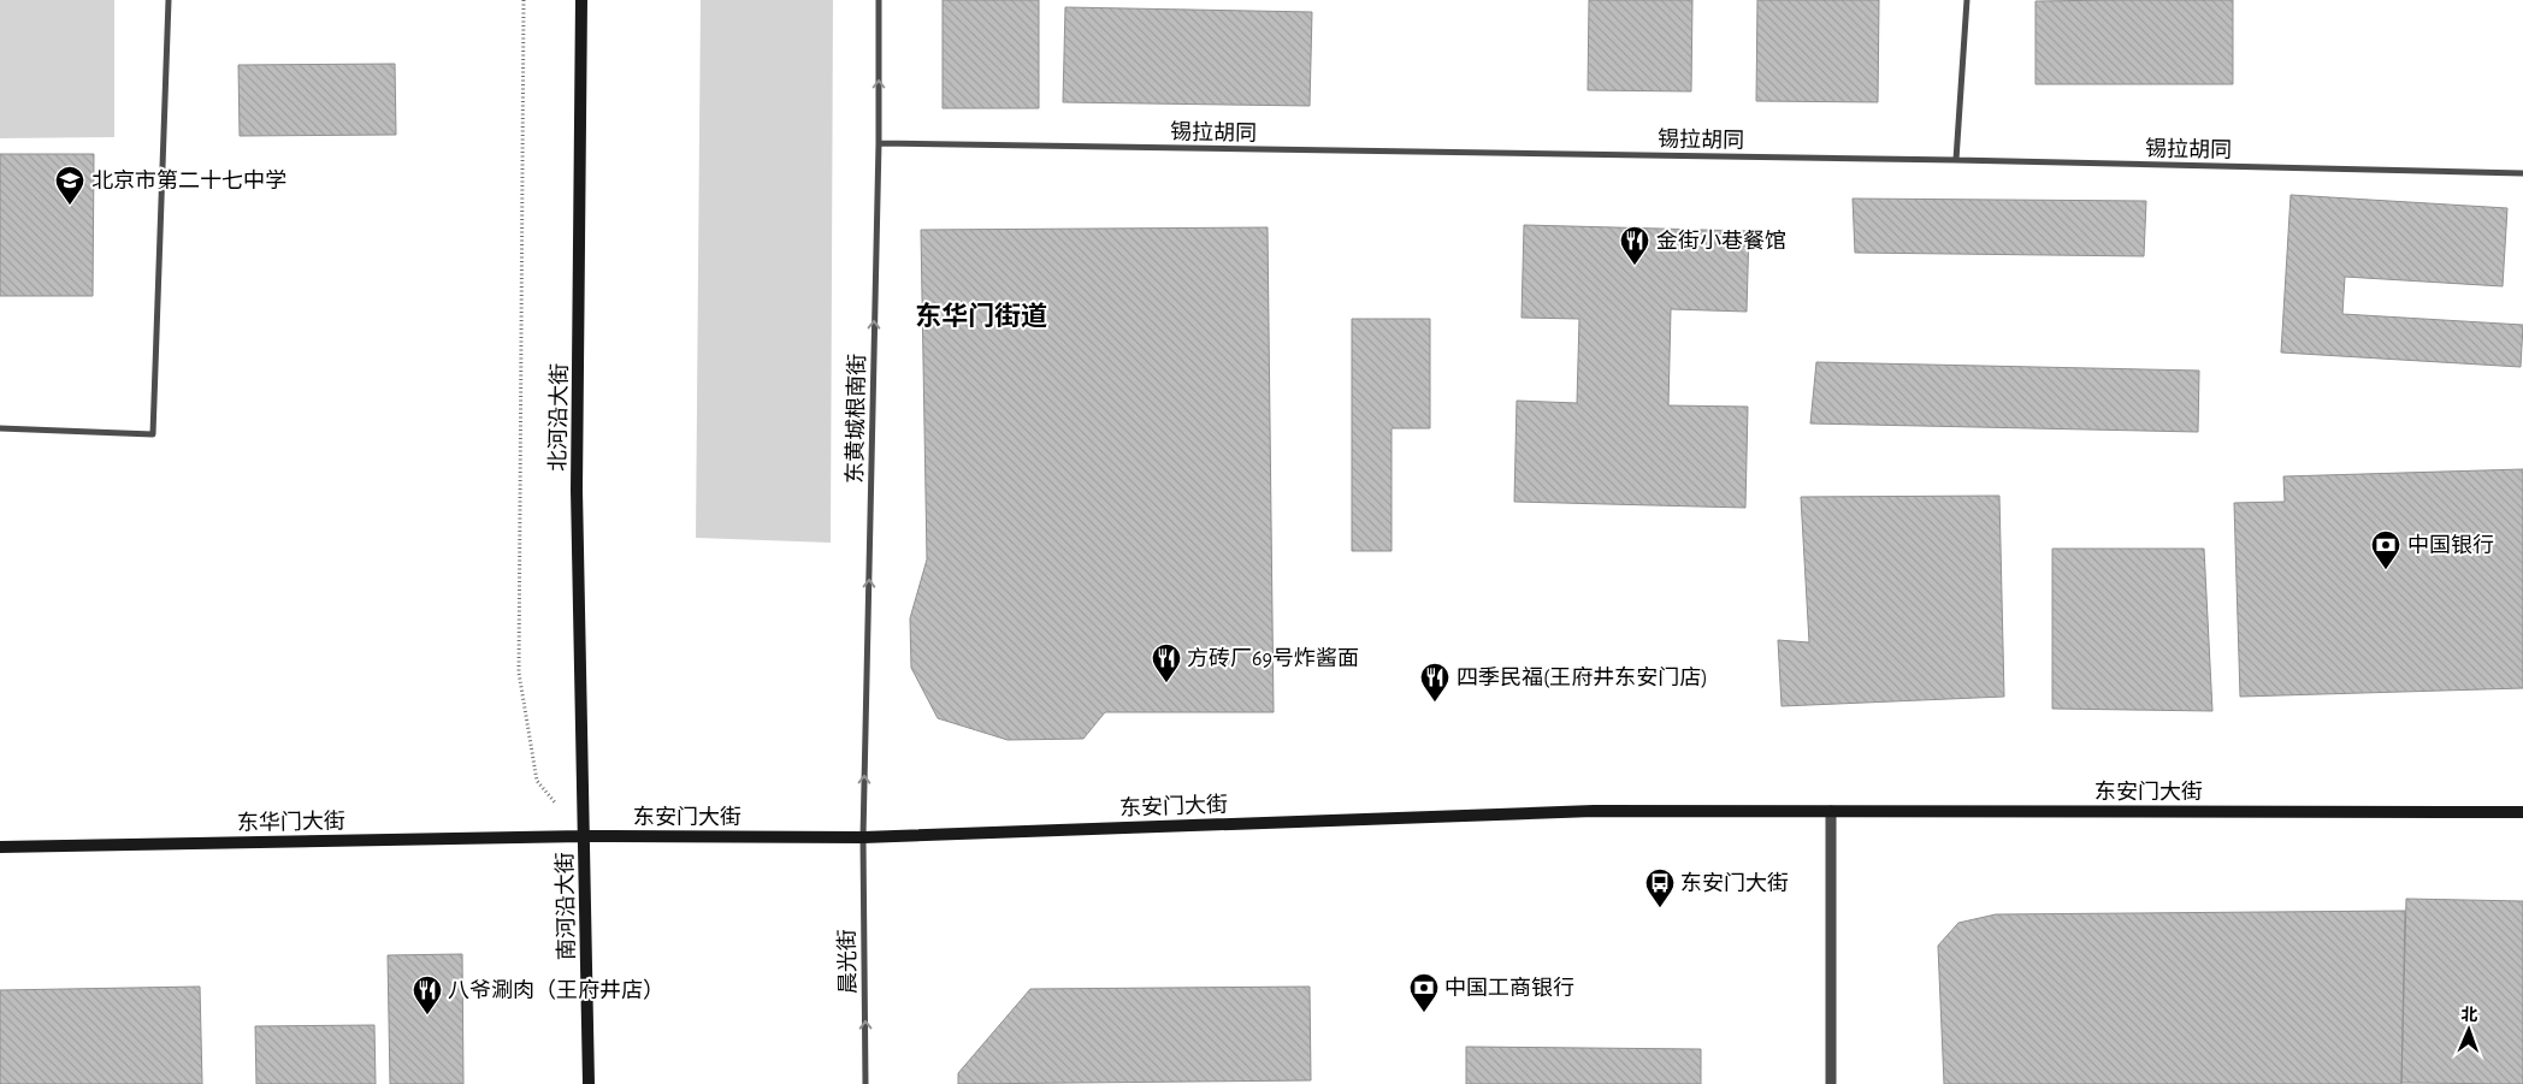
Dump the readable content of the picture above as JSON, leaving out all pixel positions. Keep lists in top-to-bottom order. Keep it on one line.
{"streets":{"main road":["北河沿大街","东安门大街","东华门大街","南河沿大街"],"street":["锡拉胡同","东黄城根南街","晨光街"]},"crossings":[["锡拉胡同","东黄城根南街"],["北河沿大街","东安门大街"],["北河沿大街","东华门大街"],["北河沿大街","南河沿大街"],["东黄城根南街","东安门大街"],["东黄城根南街","晨光街"],["东安门大街","东华门大街"],["东安门大街","南河沿大街"],["东安门大街","晨光街"],["东华门大街","南河沿大街"]],"one_way":["东黄城根南街","晨光街"],"districts":["东华门街道"],"places":{"school or university":["北京市第二十七中学"],"restaurant":["金街小巷餐馆","方砖厂69号炸酱面","四季民福(王府井东安门店)","八爷涮肉（王府井店）"],"bank":["中国银行","中国工商银行"],"bus stop":["东安门大街"]},"north":"top"}
